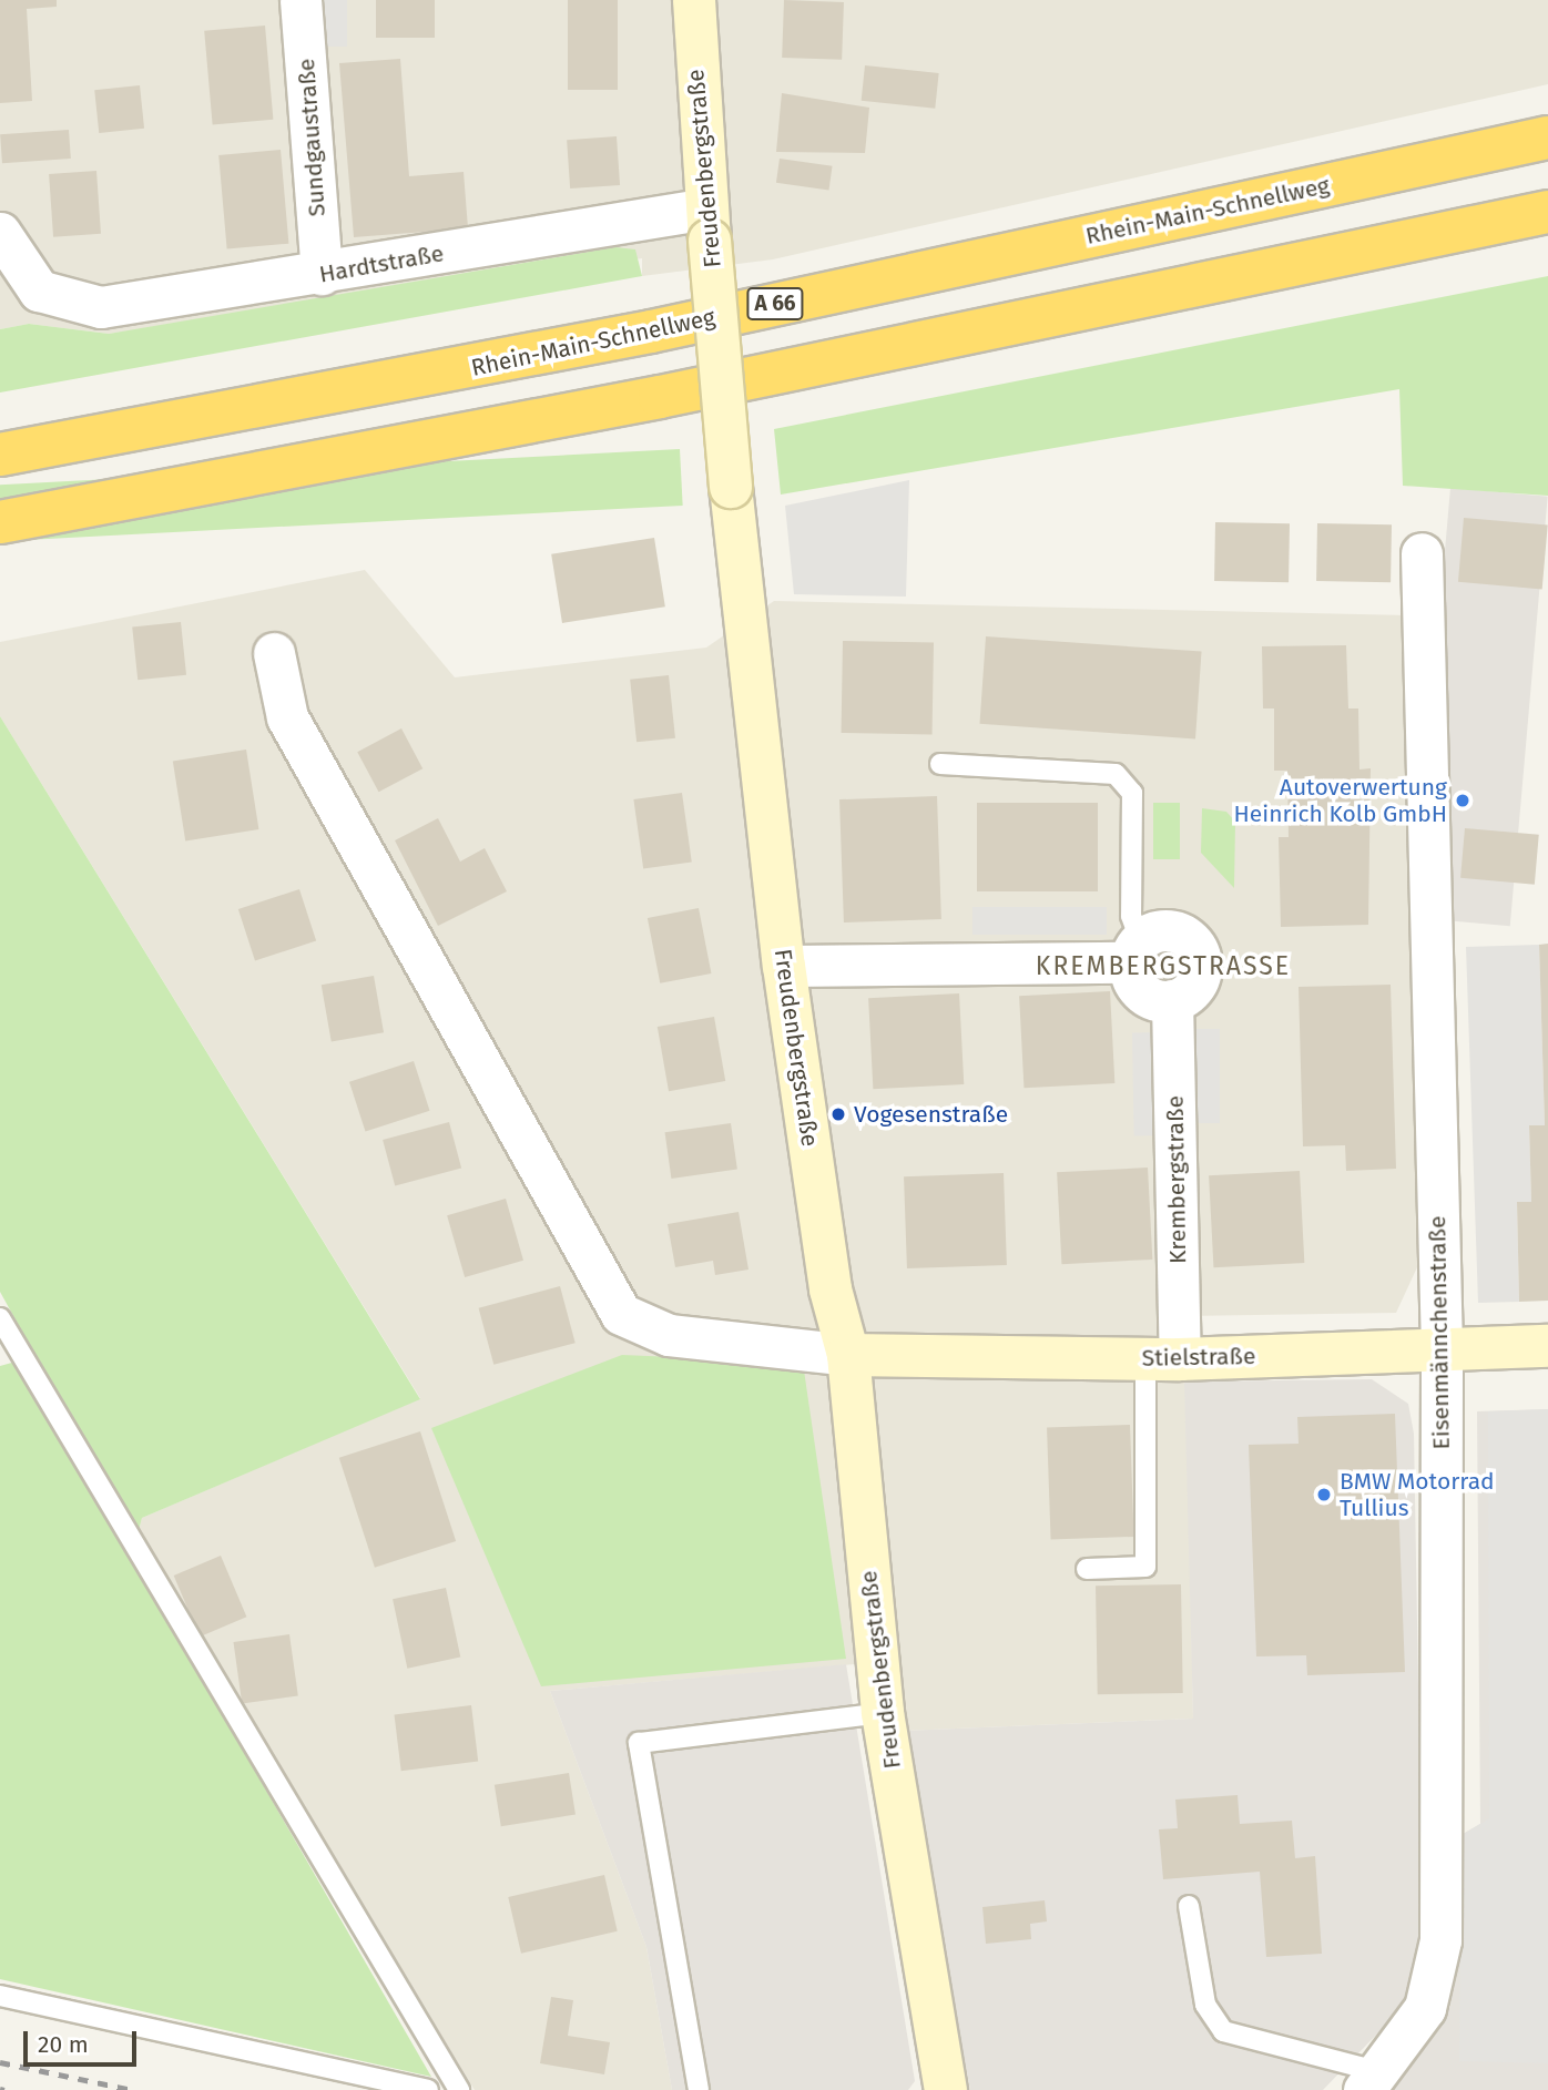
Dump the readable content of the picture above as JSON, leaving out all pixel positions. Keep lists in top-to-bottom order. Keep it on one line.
{"streets":{"highway":["Rhein-Main-Schnellweg","A 66"],"street":["Sundgaustraße","Freudenbergstraße","Hardtstraße","Krembergstraße","Eisenmännchenstraße","Stielstraße"]},"crossings":[["Sundgaustraße","Hardtstraße"],["Freudenbergstraße","Hardtstraße"],["Freudenbergstraße","Stielstraße"],["Krembergstraße","Stielstraße"],["Eisenmännchenstraße","Stielstraße"]],"districts":["KREMBERGSTRASSE"],"places":["Autoverwertung Heinrich Kolb GmbH","Vogesenstraße","BMW Motorrad Tullius"],"scale_bar":"20 m"}
